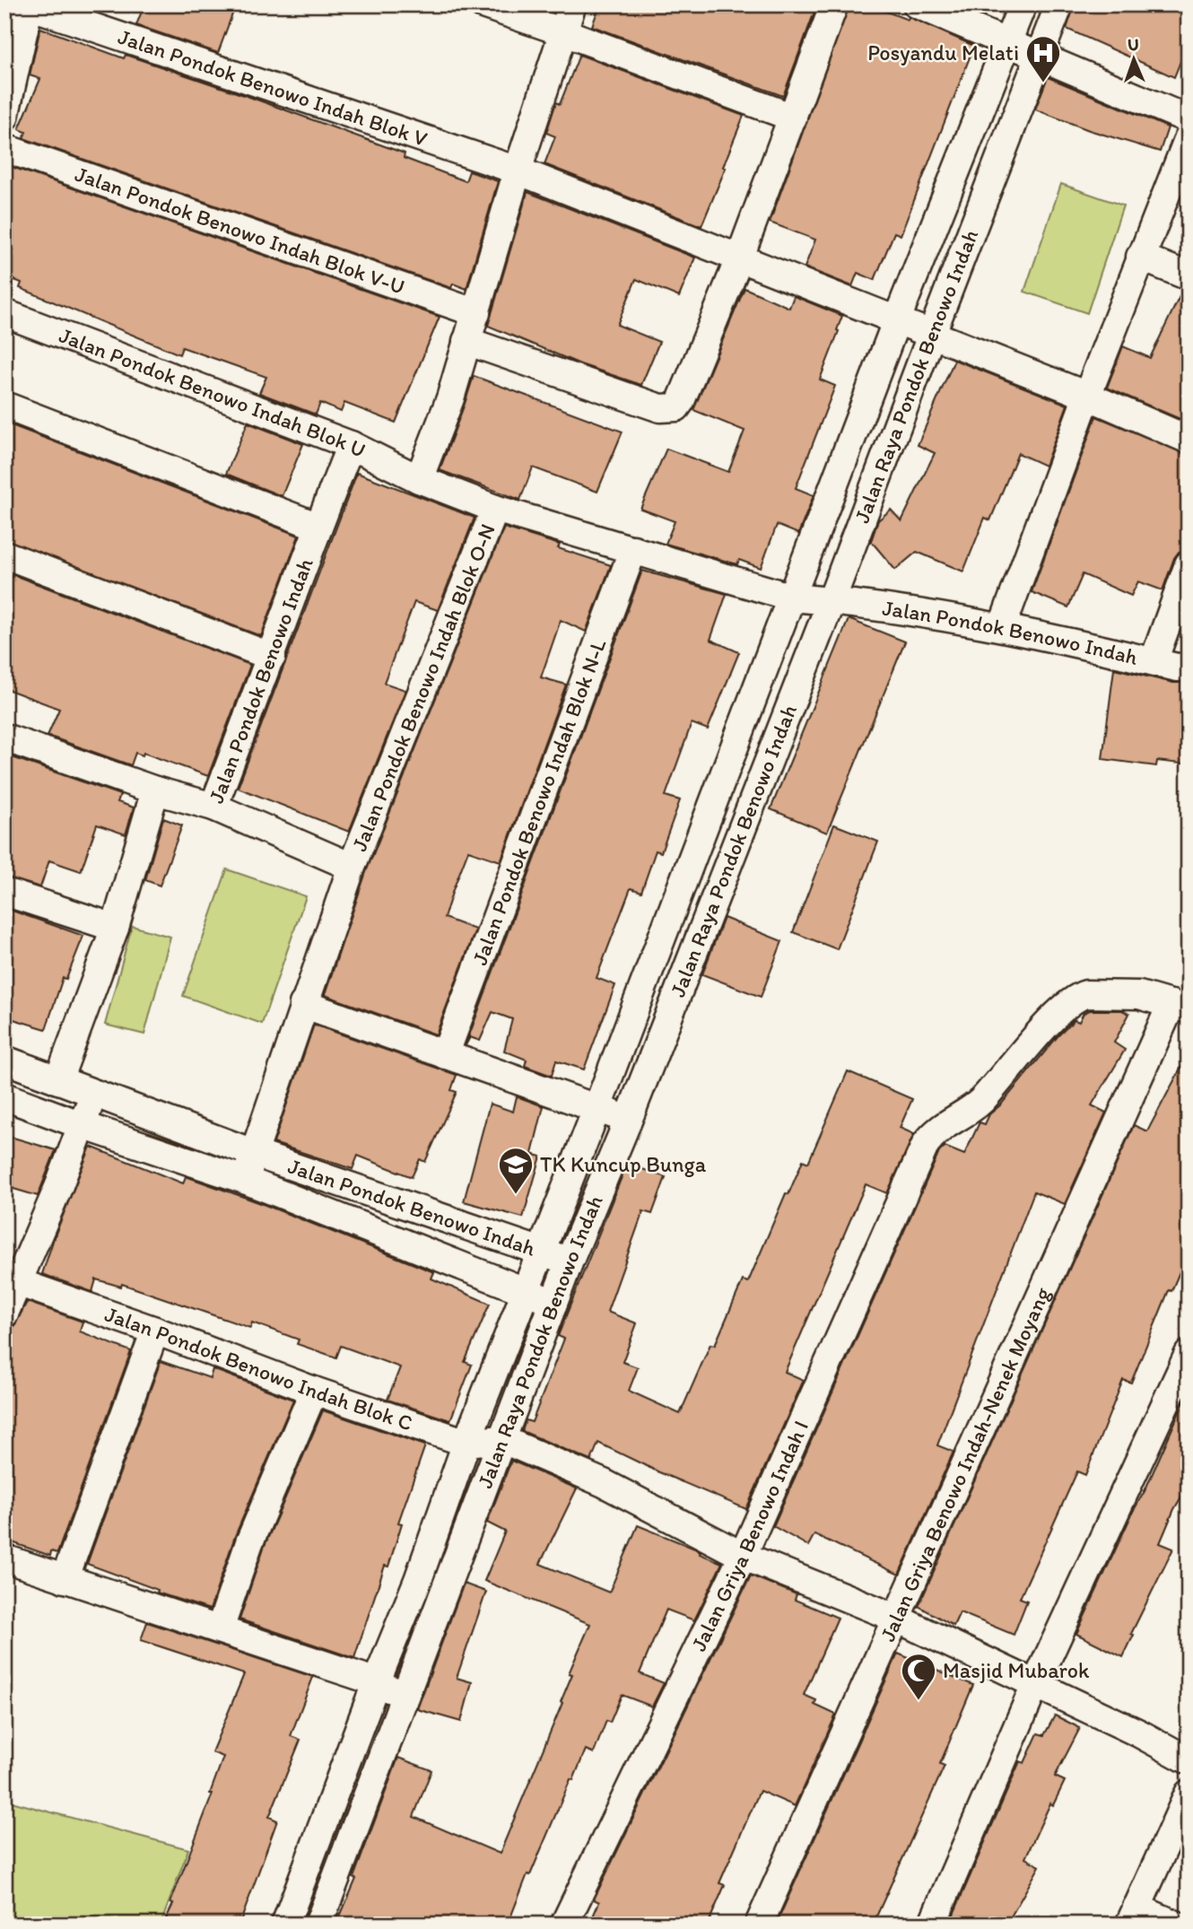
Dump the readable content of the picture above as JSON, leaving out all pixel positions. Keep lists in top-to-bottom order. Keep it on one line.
{"streets":{"street":["Jalan Pondok Benowo Indah Blok V","Jalan Pondok Benowo Indah Blok V-U","Jalan Raya Pondok Benowo Indah","Jalan Pondok Benowo Indah Blok U","Jalan Pondok Benowo Indah","Jalan Pondok Benowo Indah Blok O-N","Jalan Pondok Benowo Indah Blok N-L","Jalan Pondok Benowo Indah Blok C","Jalan Griya Benowo Indah-Nenek Moyang","Jalan Griya Benowo Indah I"]},"crossings":[["Jalan Pondok Benowo Indah Blok V","Jalan Raya Pondok Benowo Indah"],["Jalan Raya Pondok Benowo Indah","Jalan Pondok Benowo Indah"],["Jalan Raya Pondok Benowo Indah","Jalan Pondok Benowo Indah Blok C"],["Jalan Pondok Benowo Indah Blok U","Jalan Pondok Benowo Indah"],["Jalan Pondok Benowo Indah","Jalan Pondok Benowo Indah Blok O-N"],["Jalan Griya Benowo Indah-Nenek Moyang","Jalan Griya Benowo Indah I"]],"places":{"hospital":["Posyandu Melati"],"school or university":["TK Kuncup Bunga"],"mosque":["Masjid Mubarok"]},"north":"top"}
